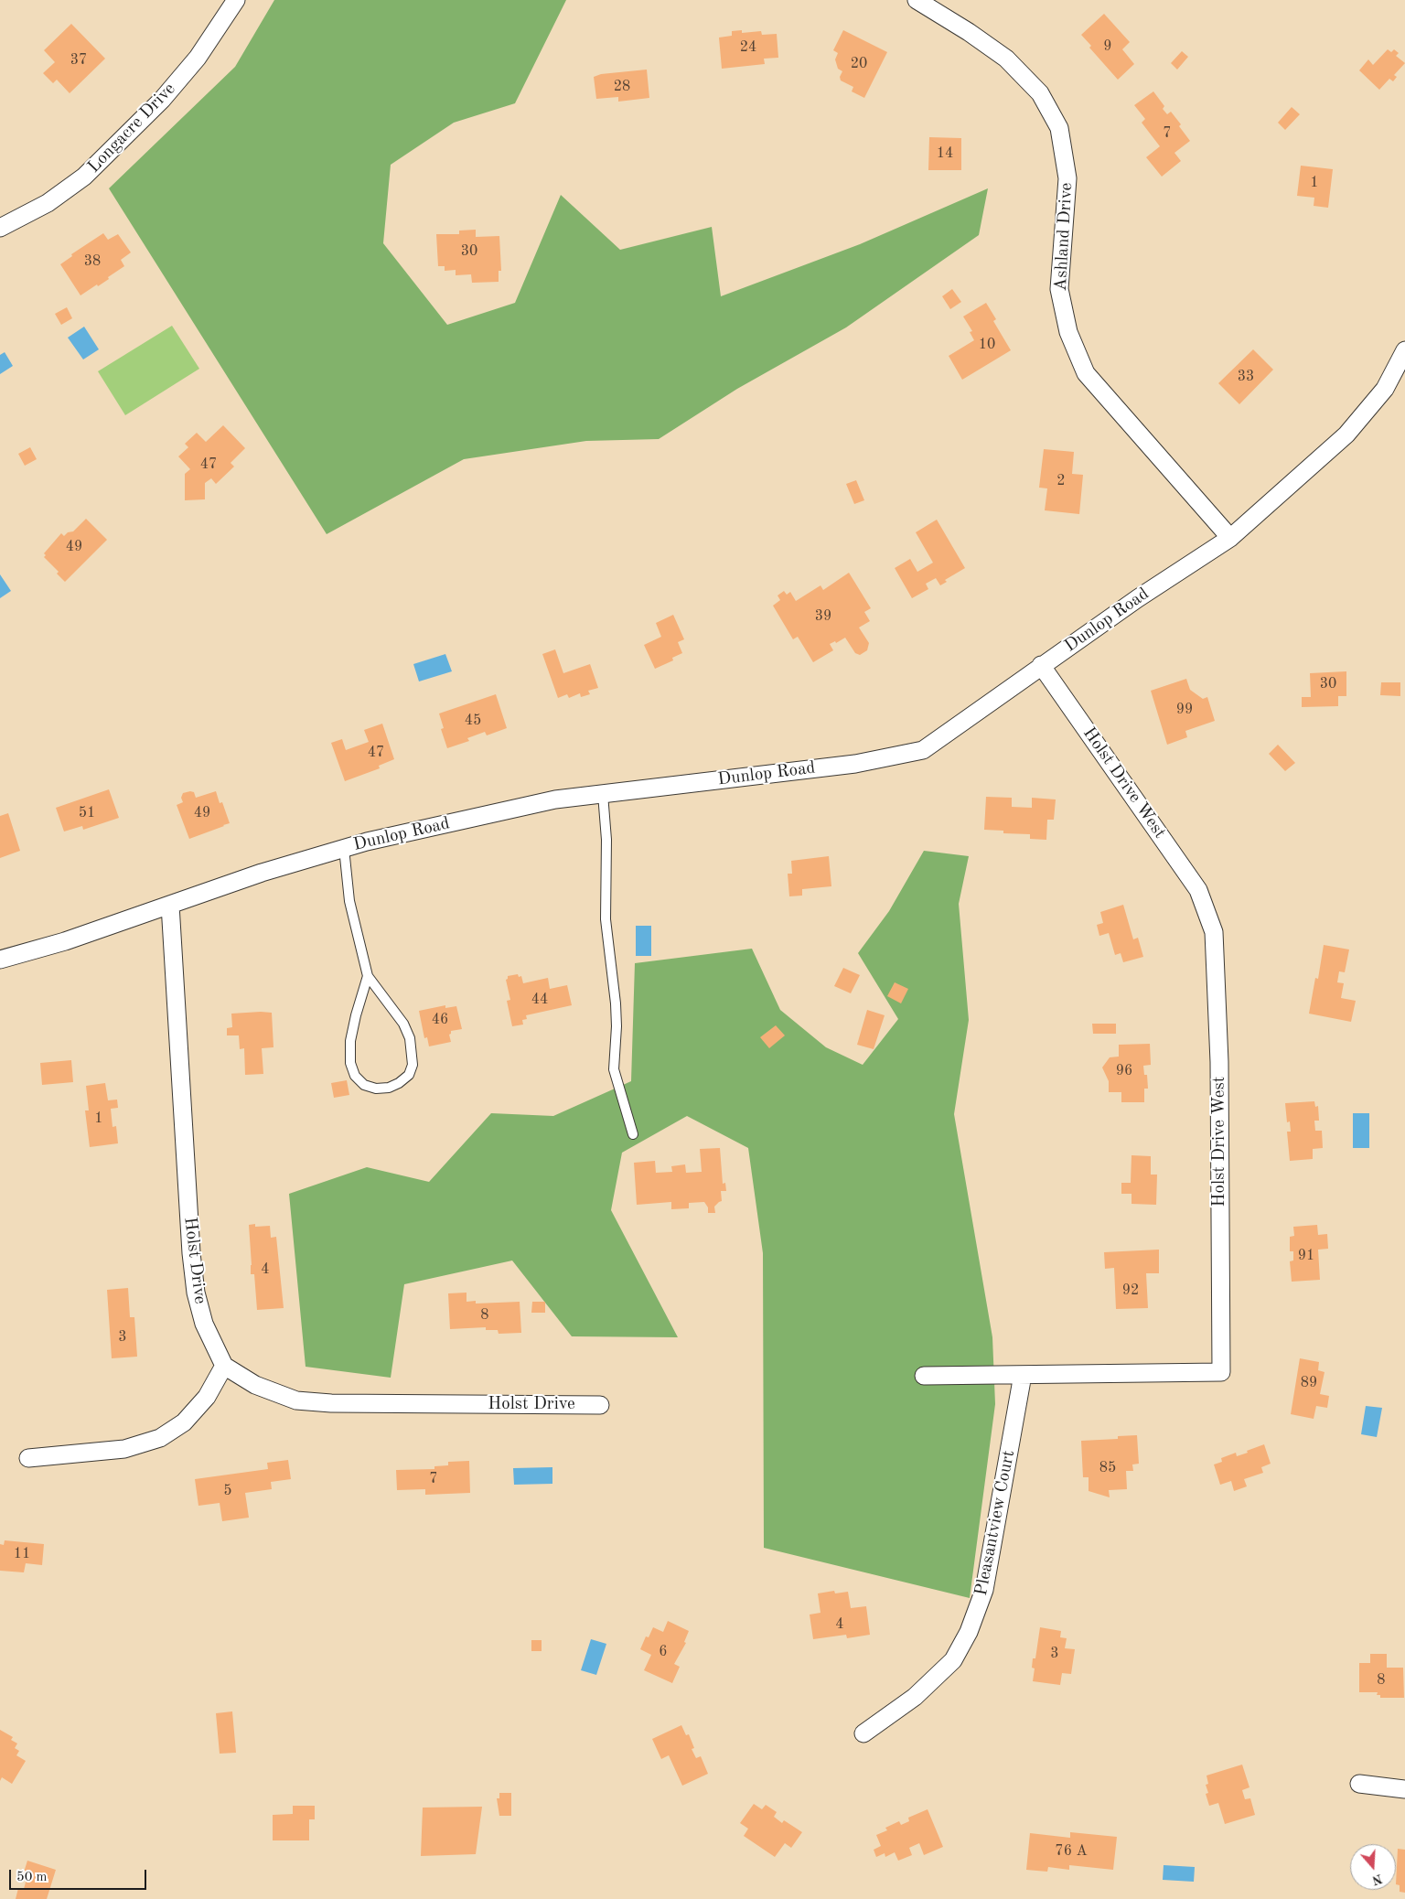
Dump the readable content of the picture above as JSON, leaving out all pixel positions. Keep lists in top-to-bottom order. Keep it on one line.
{"streets":{"street":["Longacre Drive","Ashland Drive","Dunlop Road","Holst Drive West","Holst Drive","Pleasantview Court"]},"crossings":[["Ashland Drive","Dunlop Road"],["Dunlop Road","Holst Drive West"],["Dunlop Road","Holst Drive"],["Holst Drive West","Pleasantview Court"]],"house_numbers":["9","24","37","20","28","7","14","1","30","38","10","33","47","2","49","39","30","99","45","47","51","49","44","46","96","1","91","4","92","8","3","89","85","7","5","11","4","6","3","8","76 A"],"scale_bar":"50 m","north":"bottom"}
